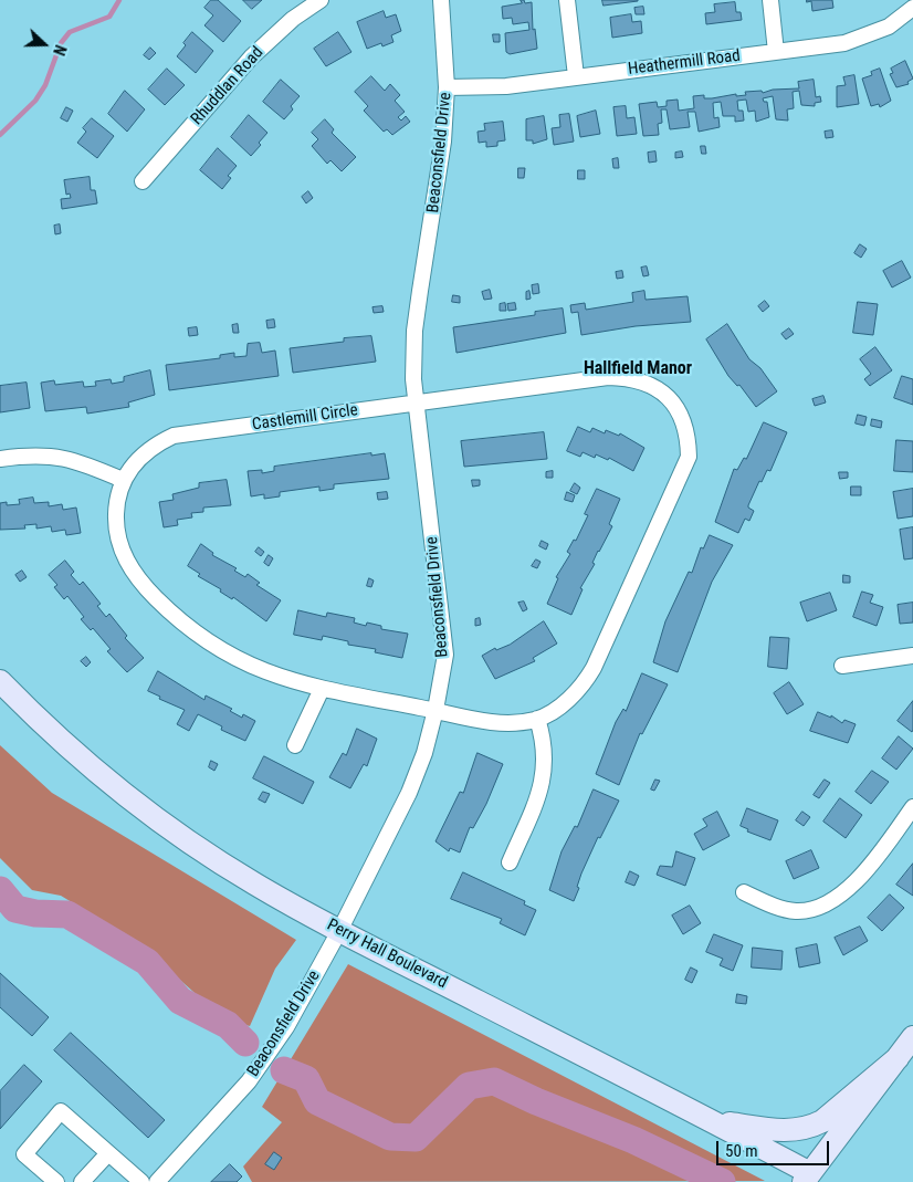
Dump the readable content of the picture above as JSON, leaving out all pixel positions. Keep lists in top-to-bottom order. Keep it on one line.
{"streets":{"main road":["Perry Hall Boulevard"],"street":["Heathermill Road","Rhuddlan Road","Beaconsfield Drive","Castlemill Circle"]},"crossings":[["Heathermill Road","Beaconsfield Drive"],["Beaconsfield Drive","Castlemill Circle"],["Beaconsfield Drive","Perry Hall Boulevard"]],"districts":["Hallfield Manor"],"scale_bar":"50 m","north":"right"}
